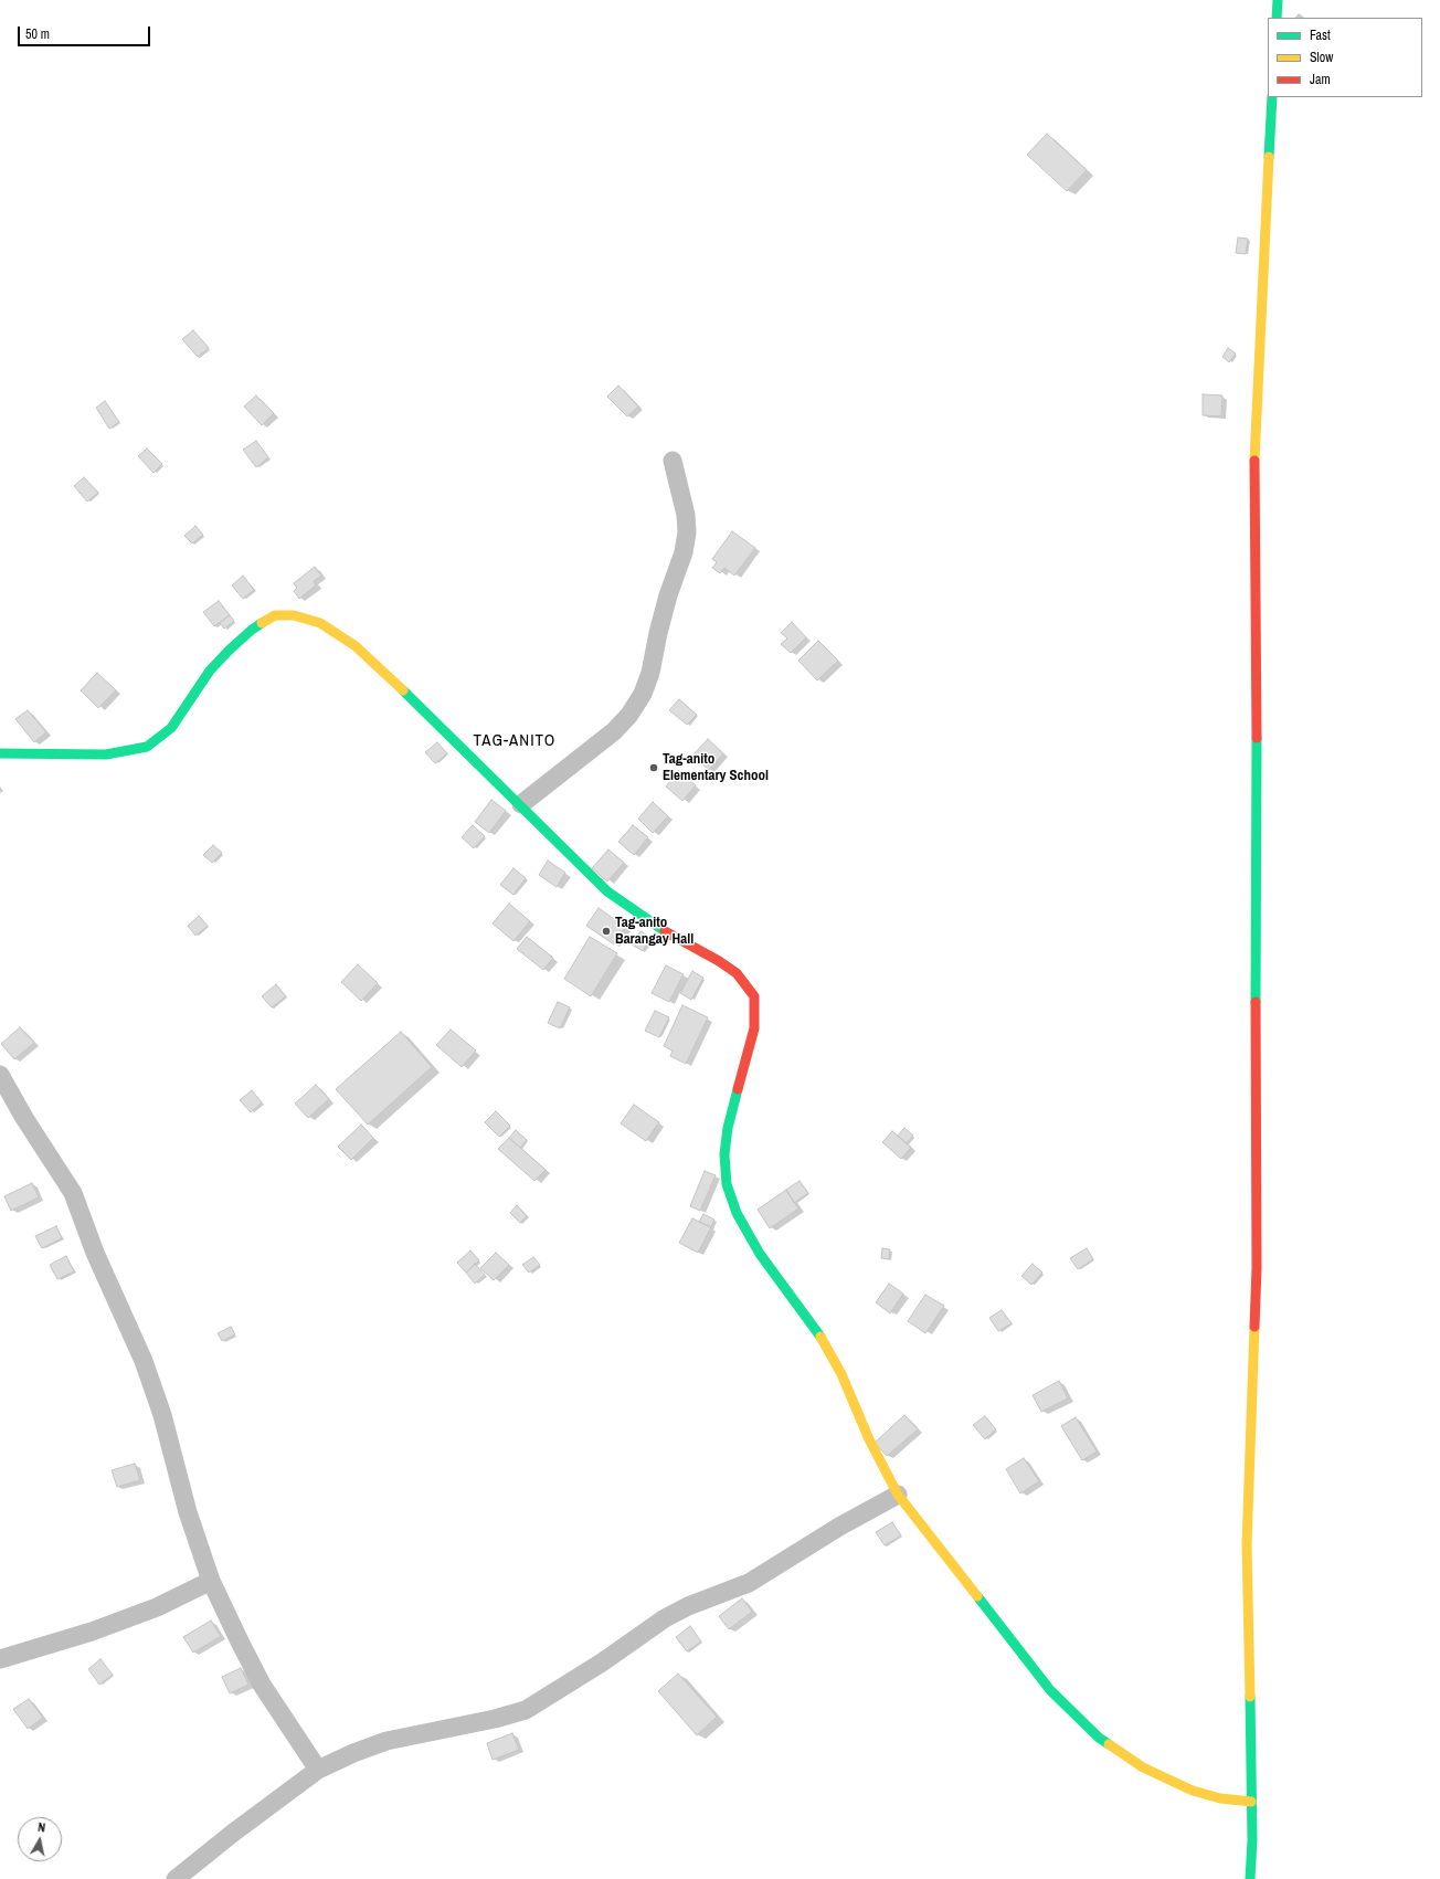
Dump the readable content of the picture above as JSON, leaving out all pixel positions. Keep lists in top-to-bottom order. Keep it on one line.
{"districts":["TAG-ANITO"],"places":["Tag-anito Elementary School","Tag-anito Barangay Hall"],"legend":["Fast","Slow","Jam"],"scale_bar":"50 m","north":"top"}
